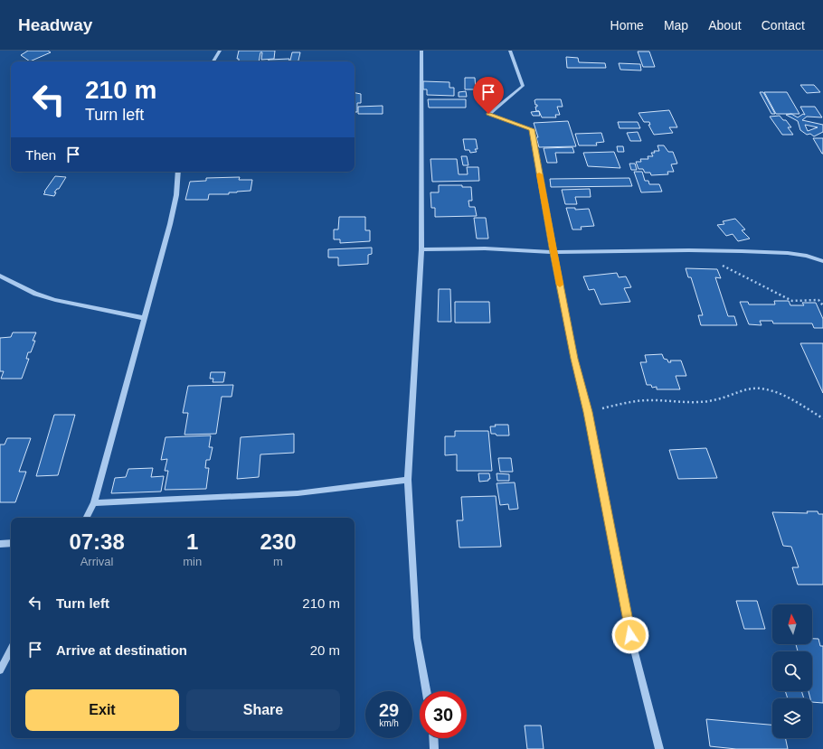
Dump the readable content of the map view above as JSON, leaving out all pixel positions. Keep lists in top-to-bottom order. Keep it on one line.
{"north":"top","page":{"header":"Headway","nav":["Home","Map","About","Contact"],"turn":["210 m","Turn left"],"then":"Then","eta":["07:38","Arrival","1","min","230","m"],"list":[{"name":"Turn left","value":"210 m"},{"name":"Arrive at destination","value":"20 m"}],"buttons":["Exit","Share"],"speed":"29 km/h","limit":"30"}}
